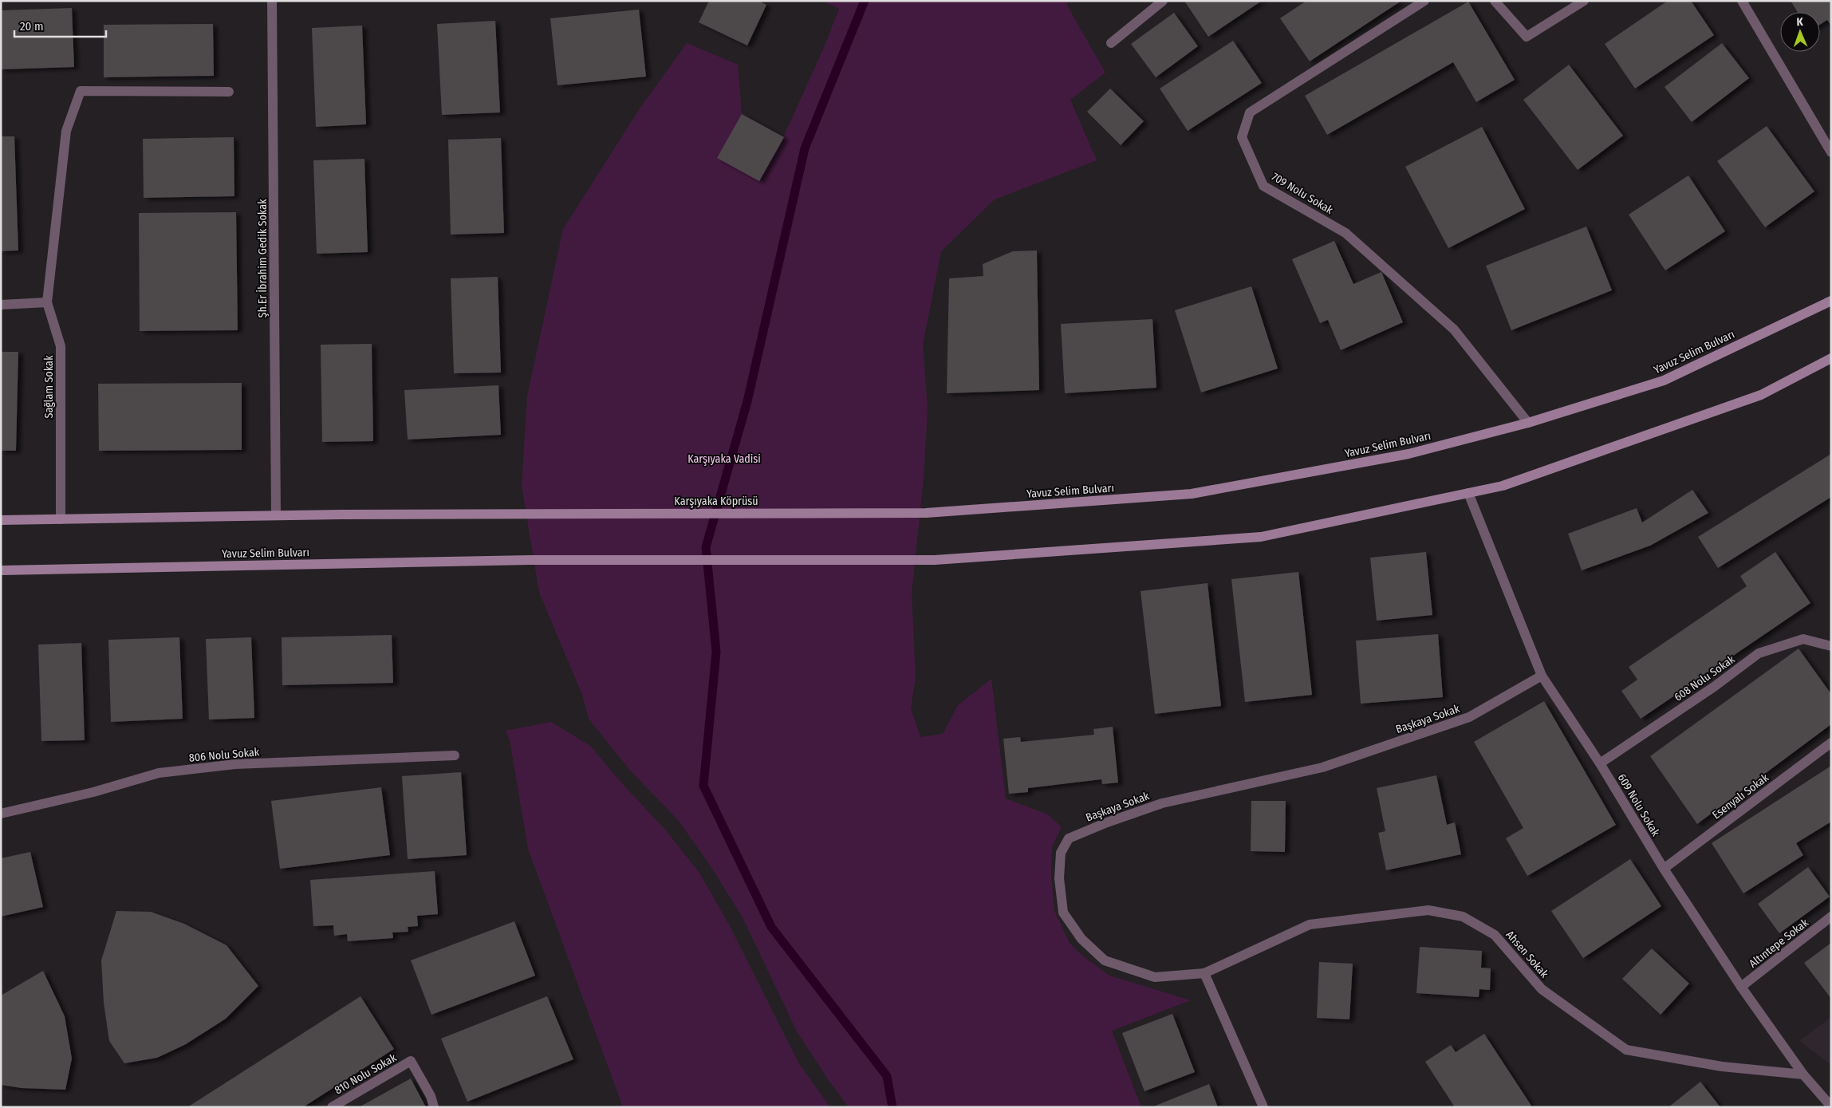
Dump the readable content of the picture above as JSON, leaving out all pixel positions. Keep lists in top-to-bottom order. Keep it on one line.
{"streets":{"main road":["Yavuz Selim Bulvarı","Karşıyaka Köprüsü"],"street":["709 Nolu Sokak","Şh.Er İbrahim Gedik Sokak","Sağlam Sokak","608 Nolu Sokak","Başkaya Sokak","806 Nolu Sokak","Esenyalı Sokak","609 Nolu Sokak","Altıntepe Sokak","Ahsen Sokak","810 Nolu Sokak"]},"crossings":[["709 Nolu Sokak","Yavuz Selim Bulvarı"],["Şh.Er İbrahim Gedik Sokak","Karşıyaka Köprüsü"],["Yavuz Selim Bulvarı","Karşıyaka Köprüsü"],["Yavuz Selim Bulvarı","609 Nolu Sokak"],["608 Nolu Sokak","609 Nolu Sokak"],["Başkaya Sokak","609 Nolu Sokak"],["Başkaya Sokak","Ahsen Sokak"],["Esenyalı Sokak","609 Nolu Sokak"],["609 Nolu Sokak","Altıntepe Sokak"],["609 Nolu Sokak","Ahsen Sokak"]],"parks":["Karşıyaka Vadisi"],"scale_bar":"20 m","north":"top"}
